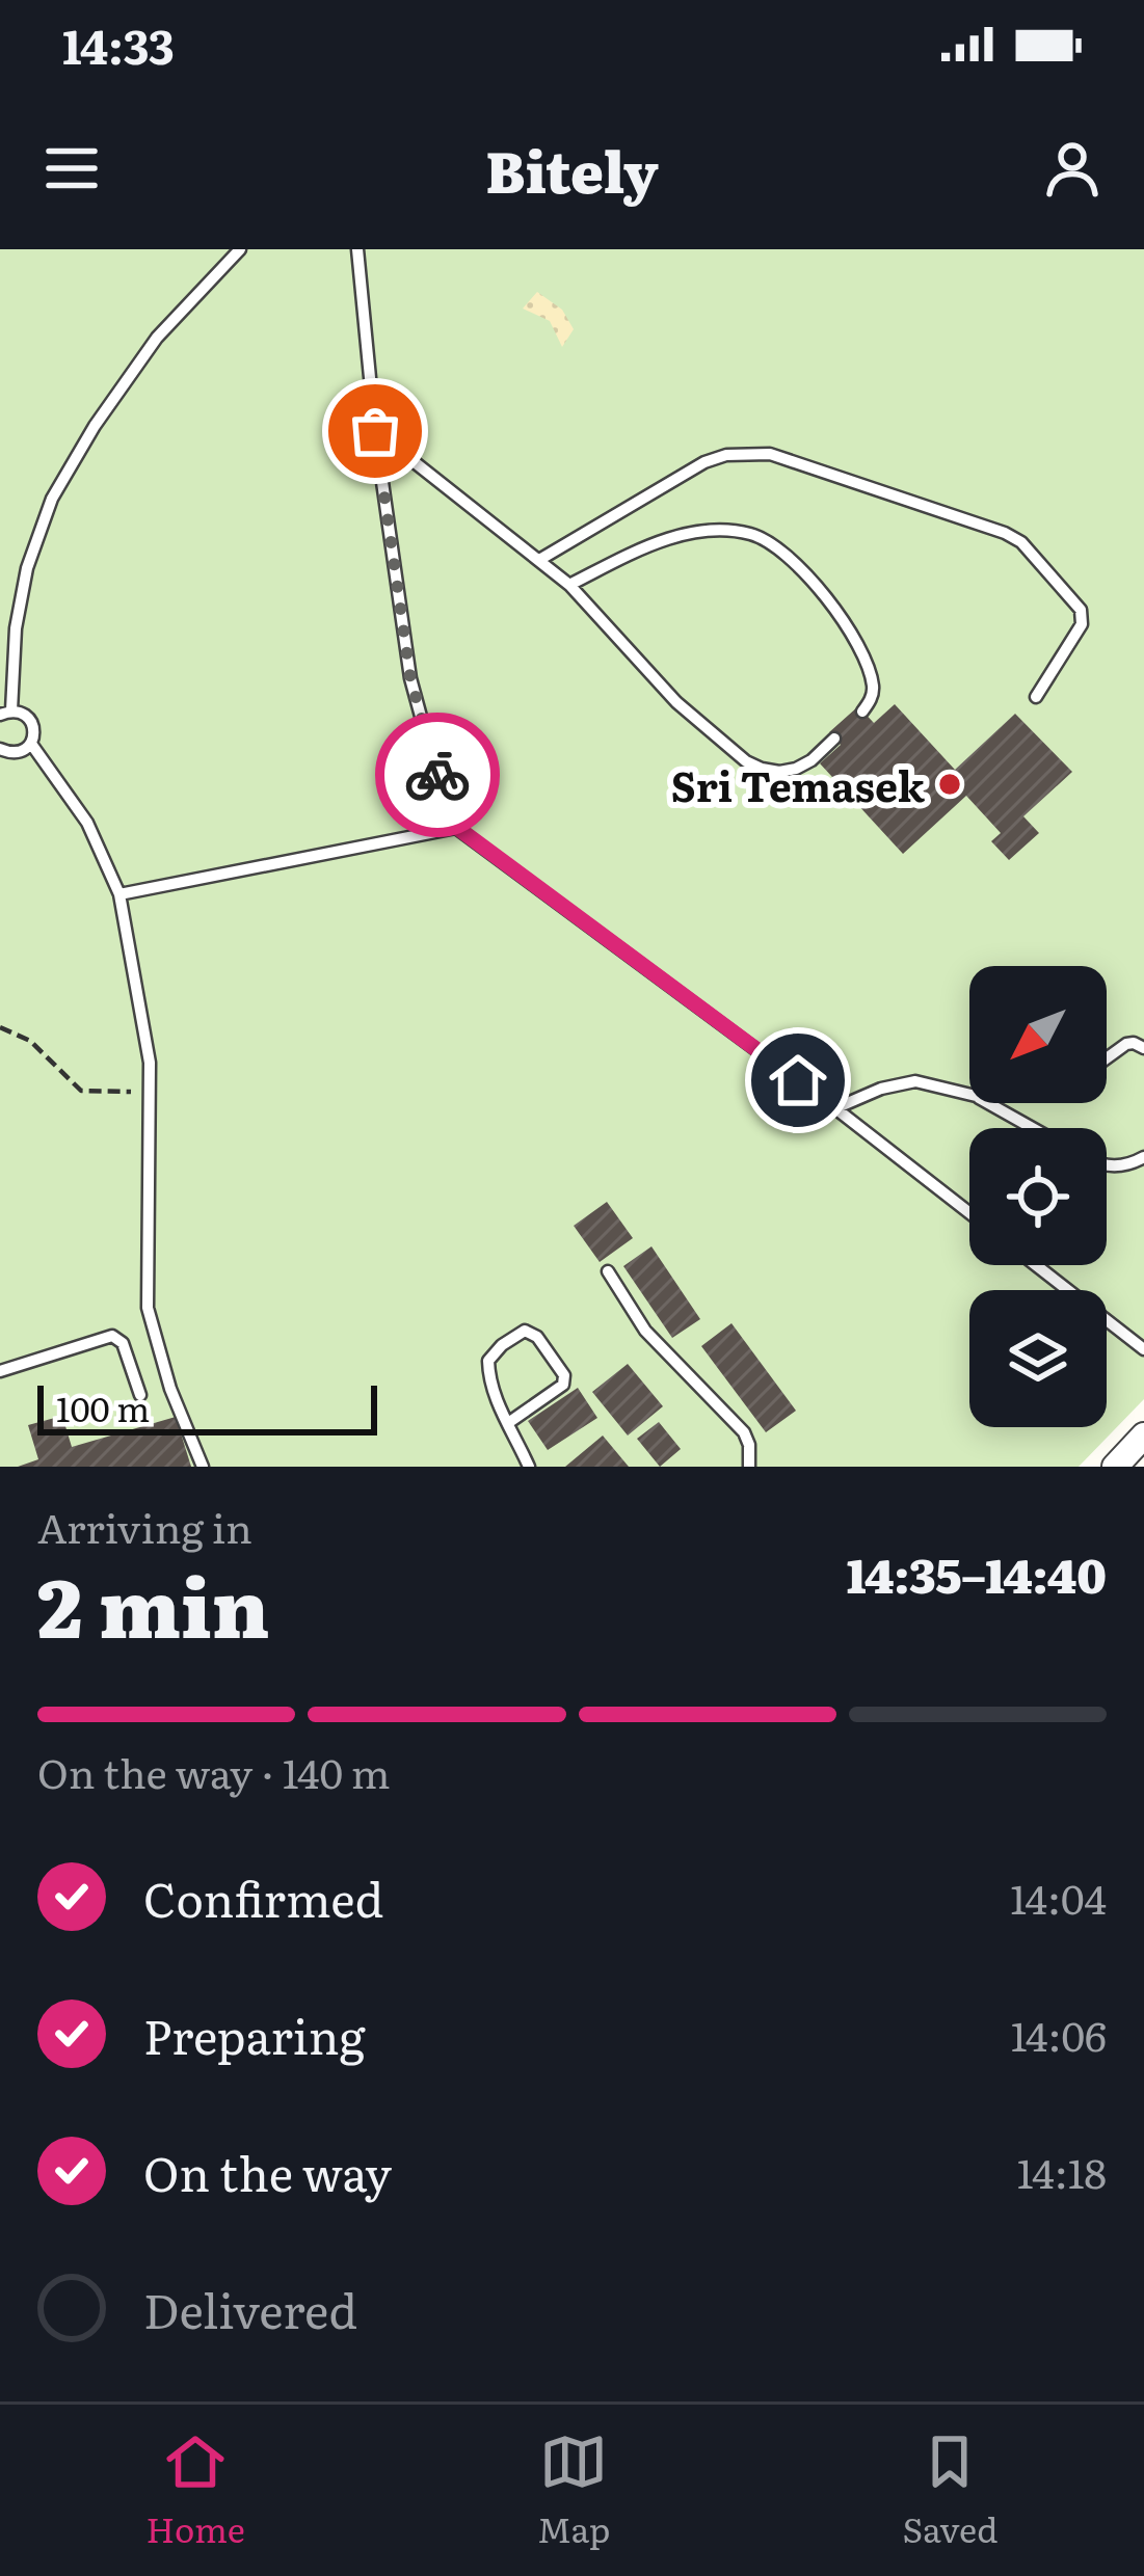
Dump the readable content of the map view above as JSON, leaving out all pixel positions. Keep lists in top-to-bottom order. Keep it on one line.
{"places":["Sri Temasek"],"scale_bar":"100 m","north":"bottom left","page":{"status":"14:33","header":"Bitely","scale":"100 m","heading":["2 min","Arriving in","14:35–14:40"],"bar":"On the way · 140 m","list":[["Confirmed","14:04"],["Preparing","14:06"],["On the way","14:18"],"Delivered"],"tabs":["Home","Map","Saved"]}}
